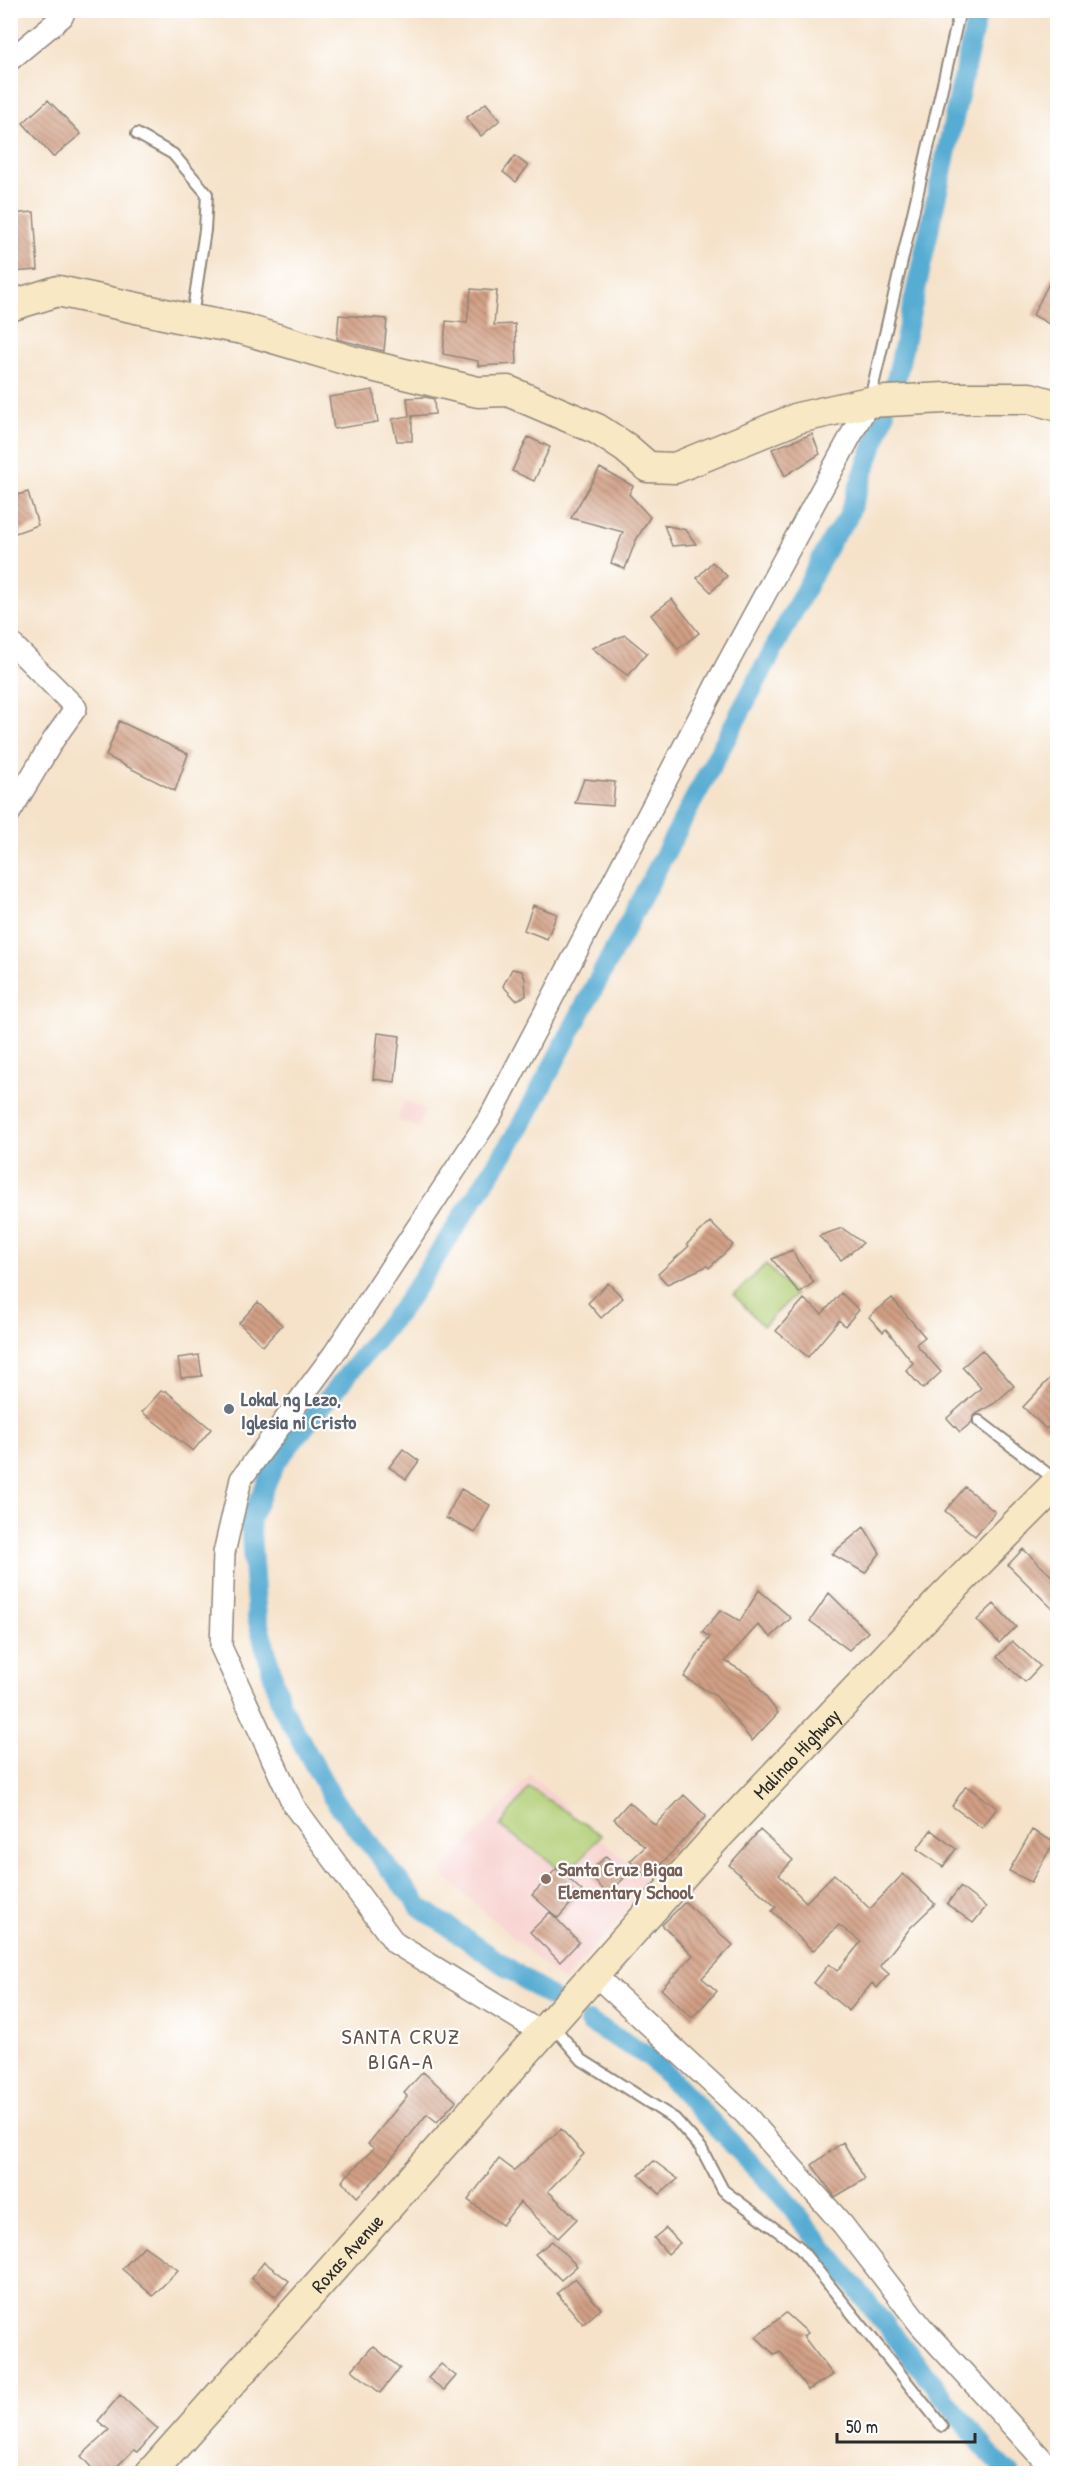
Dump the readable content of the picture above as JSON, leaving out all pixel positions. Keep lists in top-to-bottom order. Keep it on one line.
{"streets":{"main road":["Malinao Highway","Roxas Avenue"]},"crossings":[["Malinao Highway","Roxas Avenue"]],"districts":["SANTA CRUZ BIGA-A"],"places":["Lokal ng Lezo, Iglesia ni Cristo","Santa Cruz Bigaa Elementary School"],"scale_bar":"50 m"}
